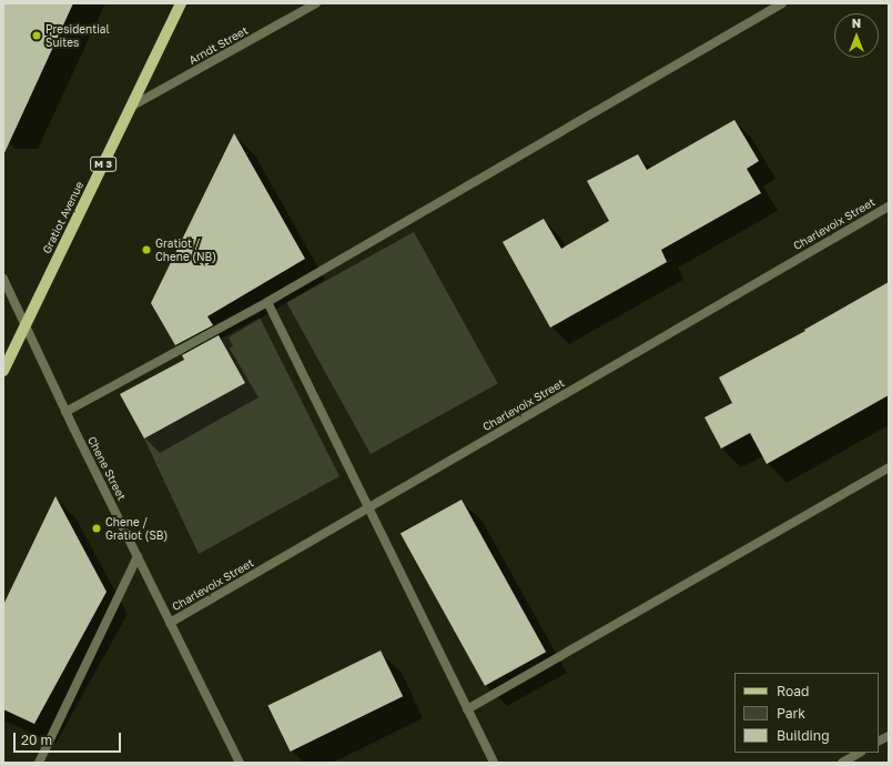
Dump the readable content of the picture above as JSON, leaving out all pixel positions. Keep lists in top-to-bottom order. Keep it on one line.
{"streets":{"main road":["M 3","Gratiot Avenue"],"street":["Arndt Street","Charlevoix Street","Chene Street"]},"crossings":[["Arndt Street","Gratiot Avenue"],["Gratiot Avenue","Chene Street"],["Charlevoix Street","Chene Street"]],"places":["Presidential Suites","Gratiot / Chene (NB)","Chene / Gratiot (SB)"],"legend":["Road","Park","Building"],"scale_bar":"20 m","north":"top"}
